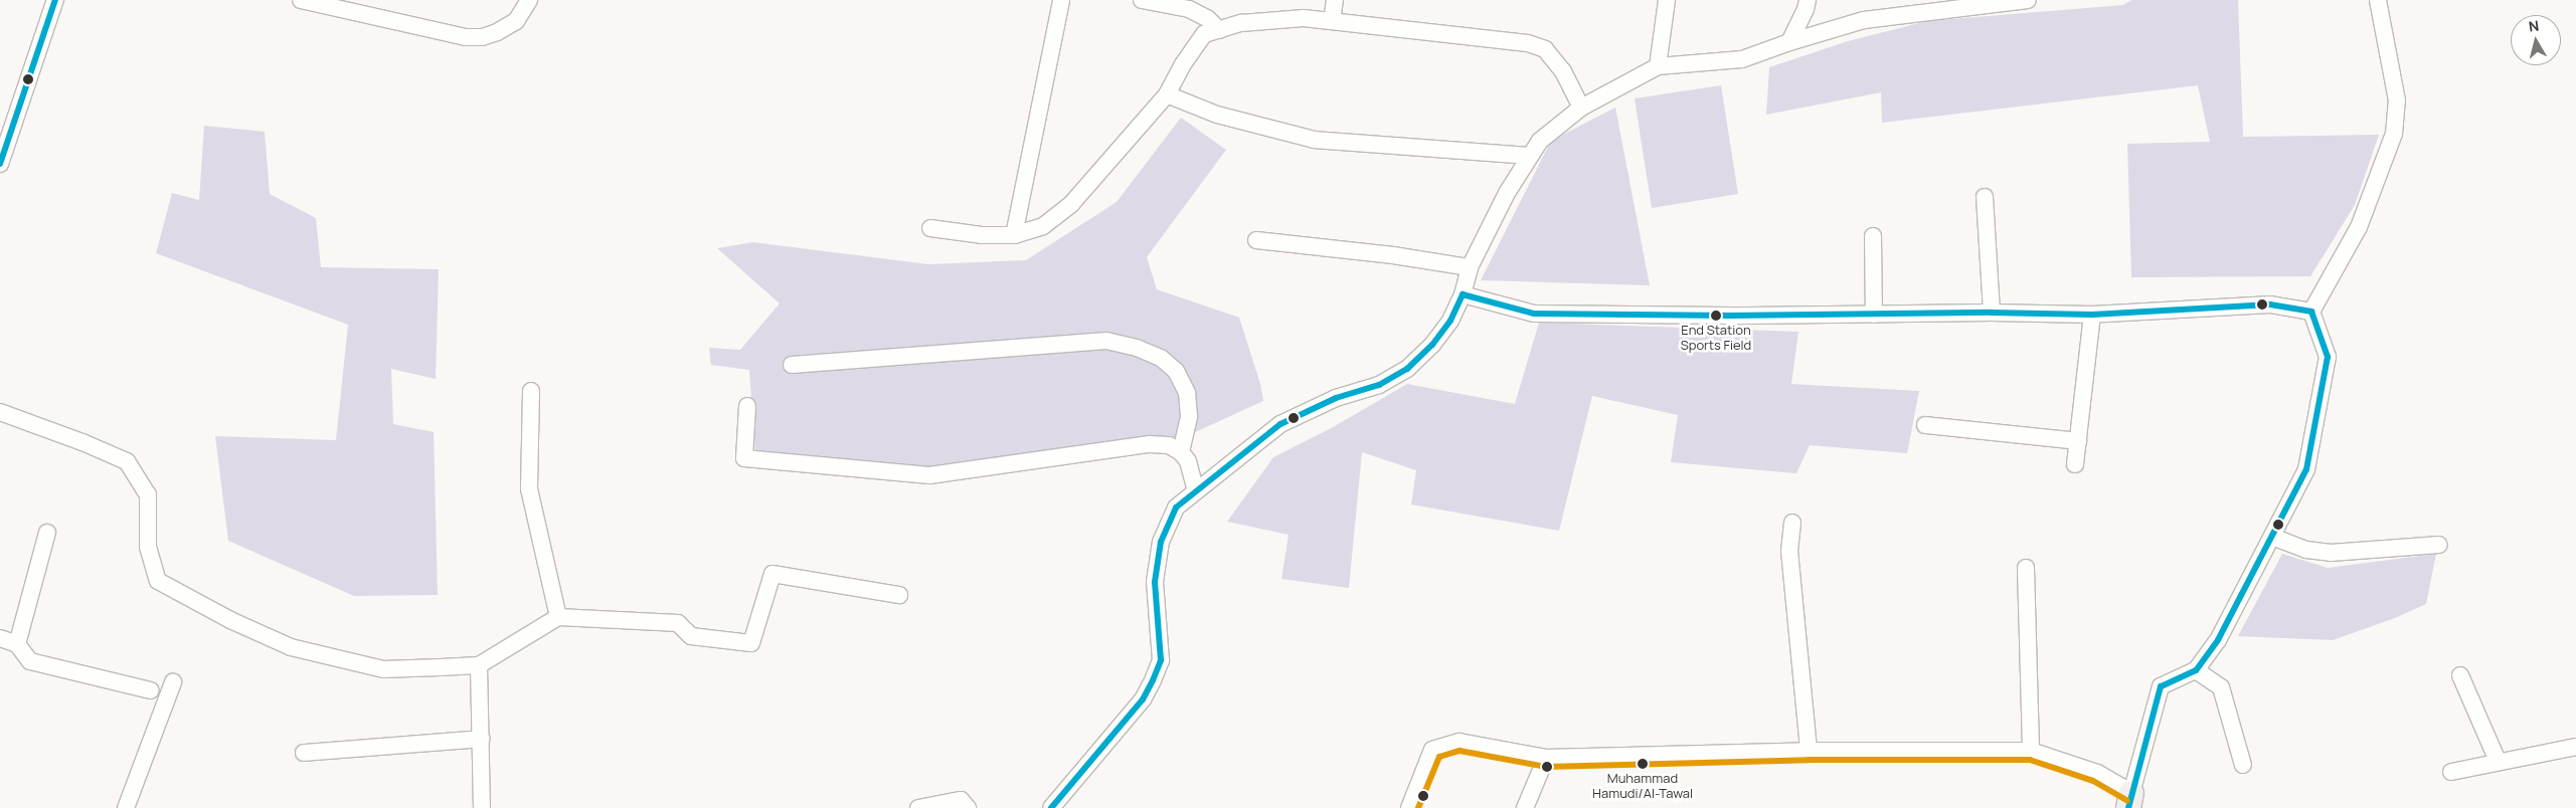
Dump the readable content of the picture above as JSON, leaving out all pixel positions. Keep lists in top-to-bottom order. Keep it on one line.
{"places":["End Station Sports Field","Muhammad Hamudi/Al-Tawal"],"north":"top"}
